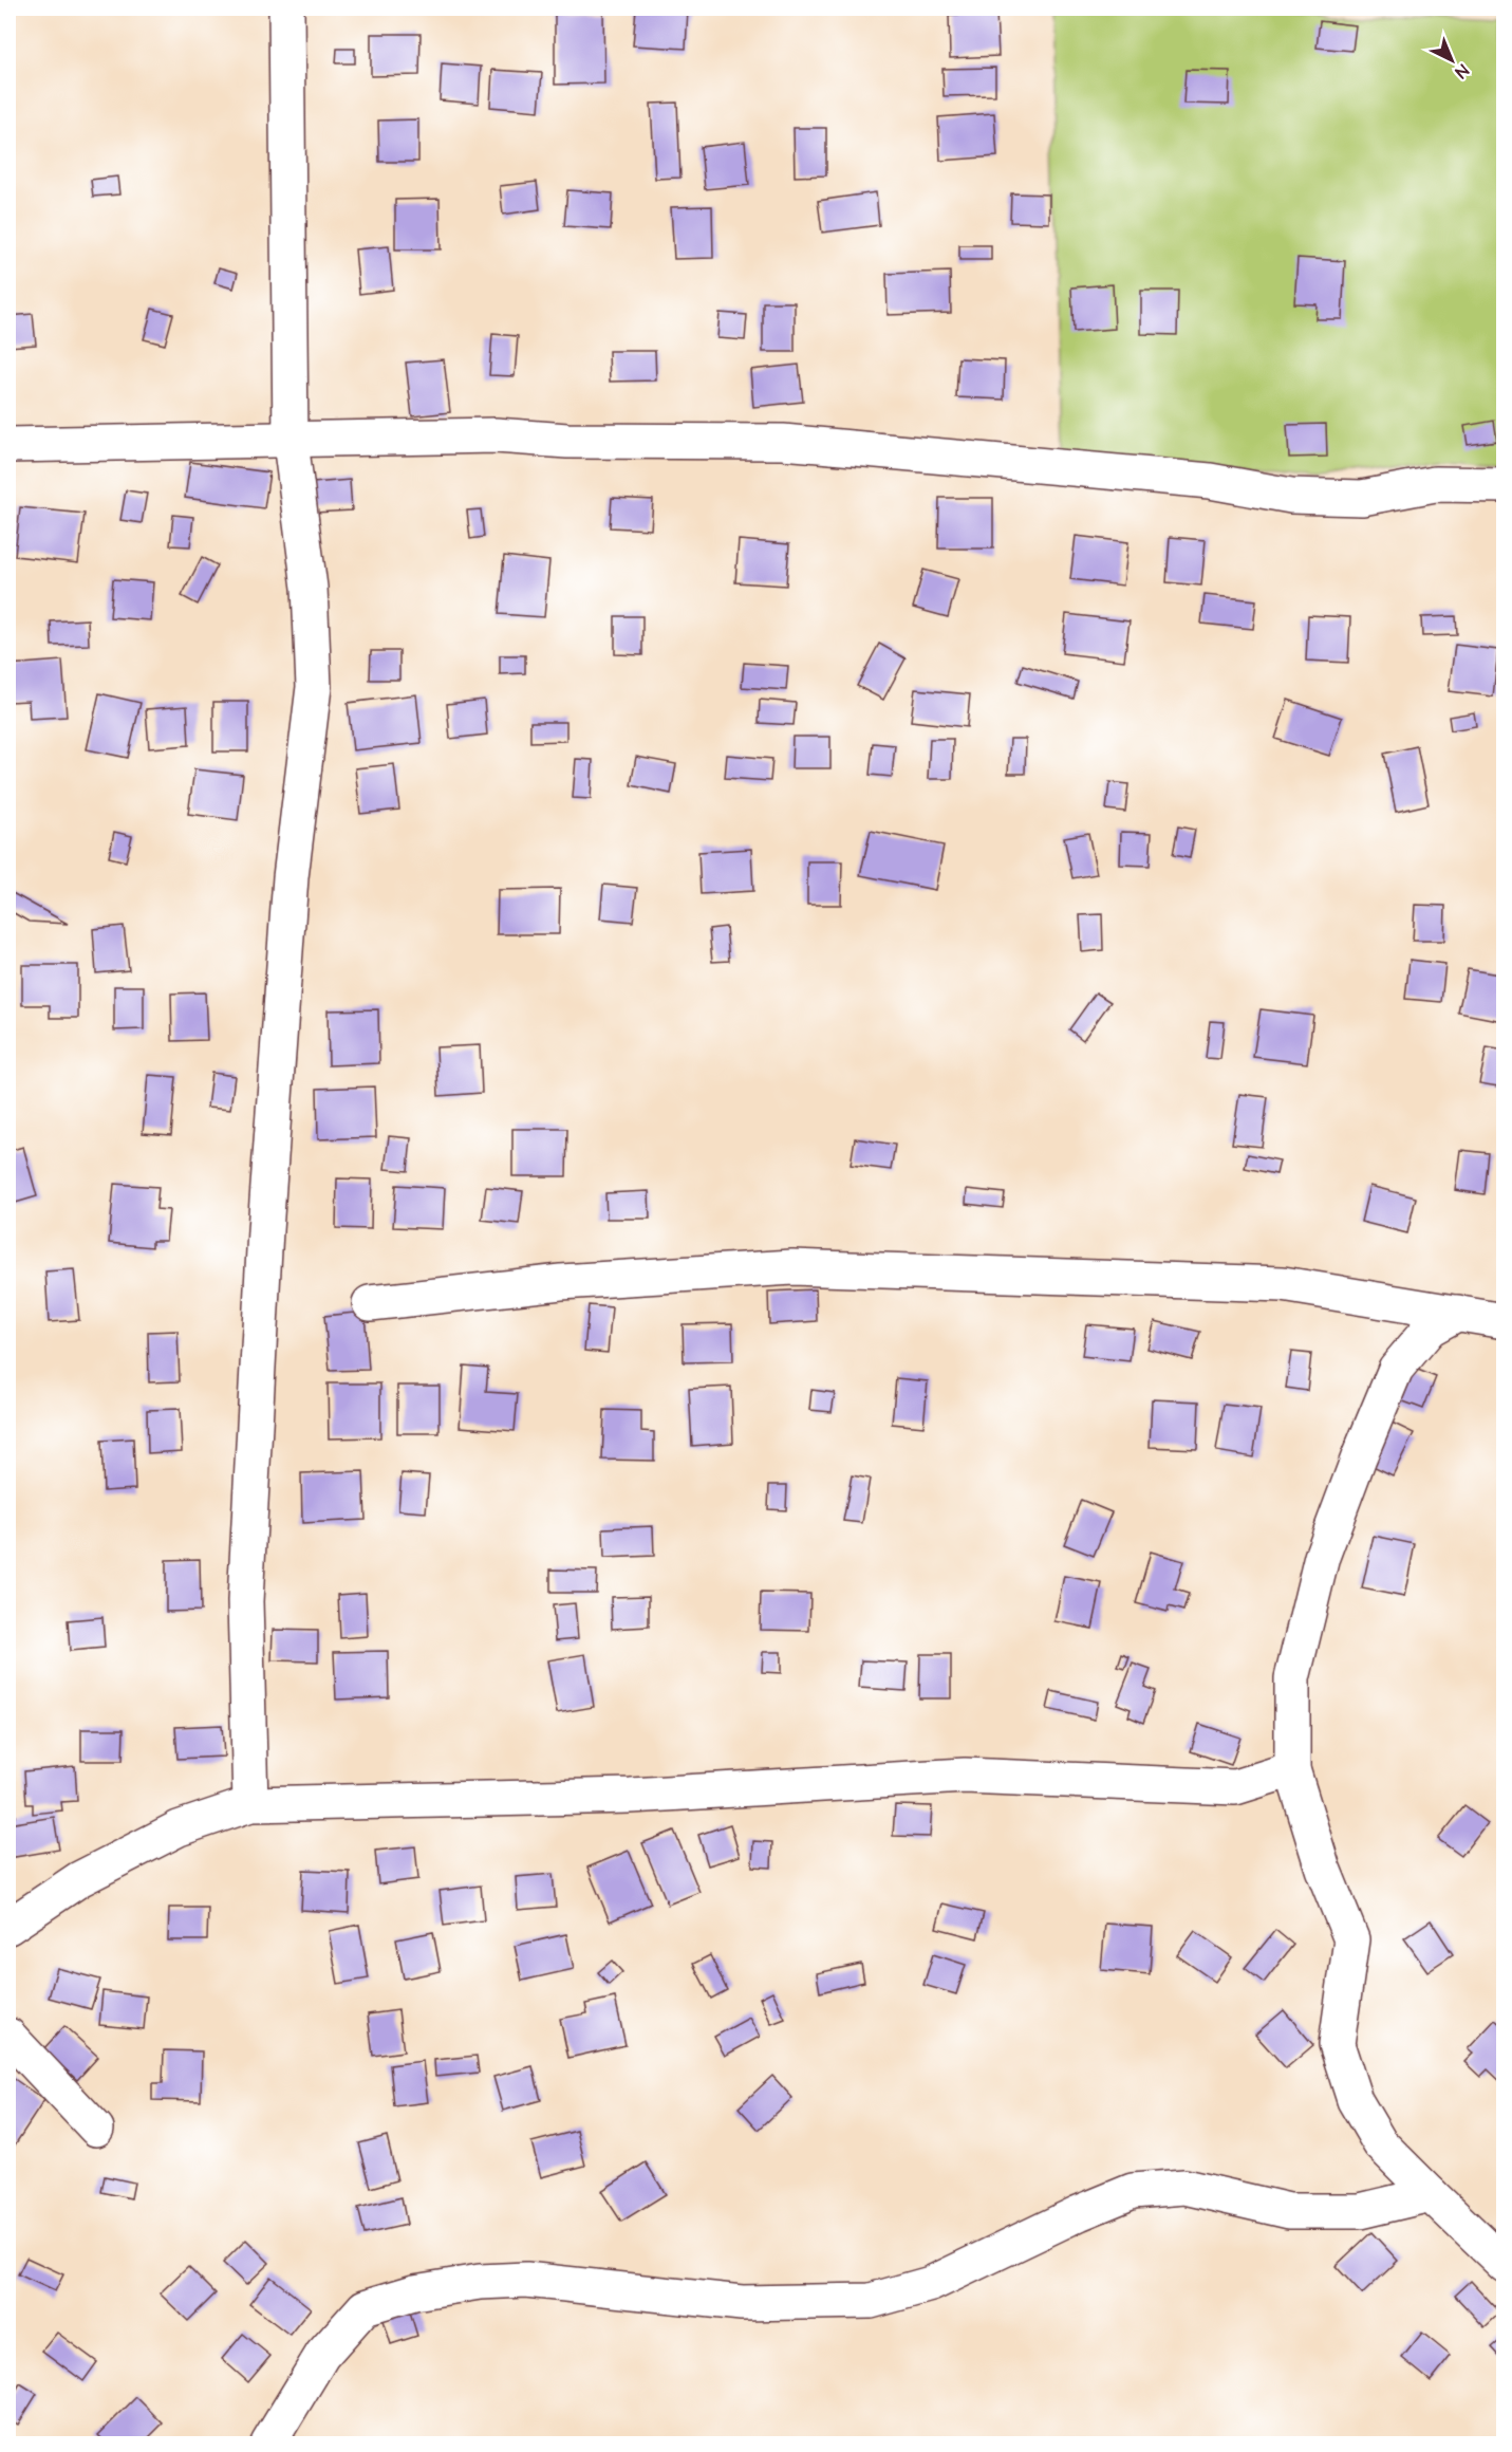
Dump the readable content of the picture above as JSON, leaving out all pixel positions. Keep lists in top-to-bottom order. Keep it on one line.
{"north":"bottom right"}
